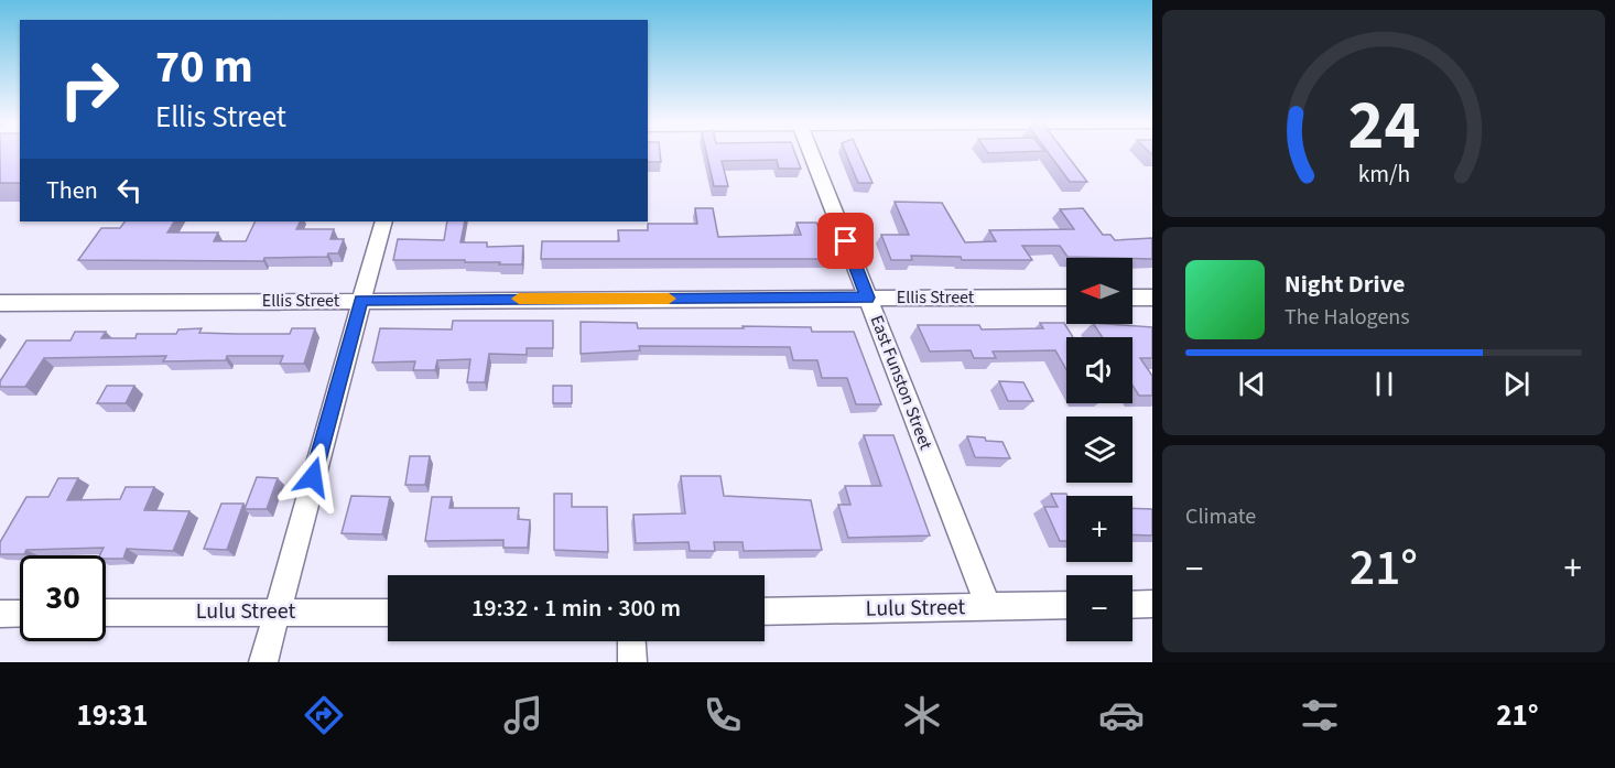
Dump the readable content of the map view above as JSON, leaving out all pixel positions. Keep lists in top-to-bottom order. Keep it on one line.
{"streets":{"street":["Ellis Street","East Funston Street","Lulu Street"]},"crossings":[["Ellis Street","East Funston Street"],["East Funston Street","Lulu Street"]],"north":"left","page":{"turn":["70 m","Ellis Street"],"then":"Then","map_buttons":["+","−"],"song":["Night Drive","The Halogens"],"tile":"Climate","heat":["−","21°","+"],"limit":"30","trip":"19:32 · 1 min · 300 m","tabs":["19:31","21°"],"gauge":["24","km/h"]}}
